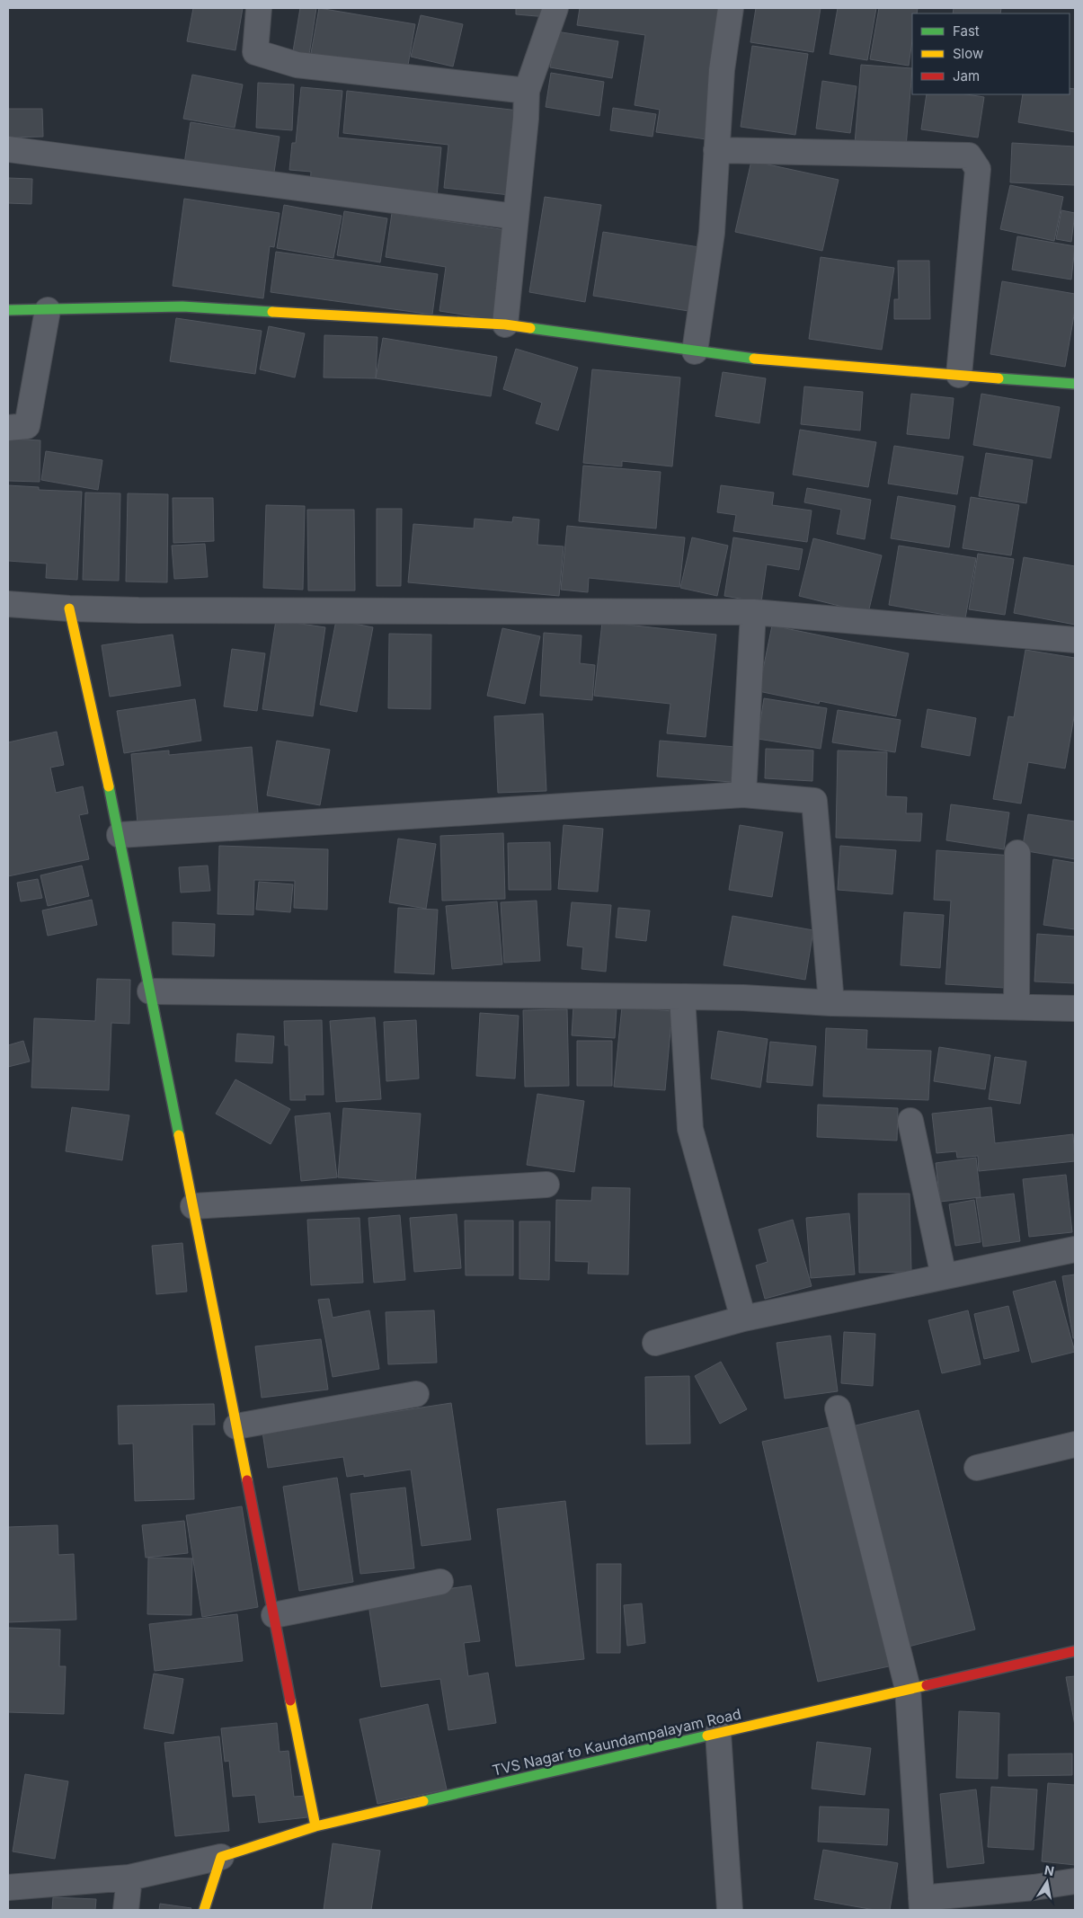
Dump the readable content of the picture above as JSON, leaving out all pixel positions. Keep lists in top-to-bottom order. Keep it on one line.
{"streets":{"street":["TVS Nagar to Kaundampalayam Road"]},"legend":["Fast","Slow","Jam"],"north":"top"}
